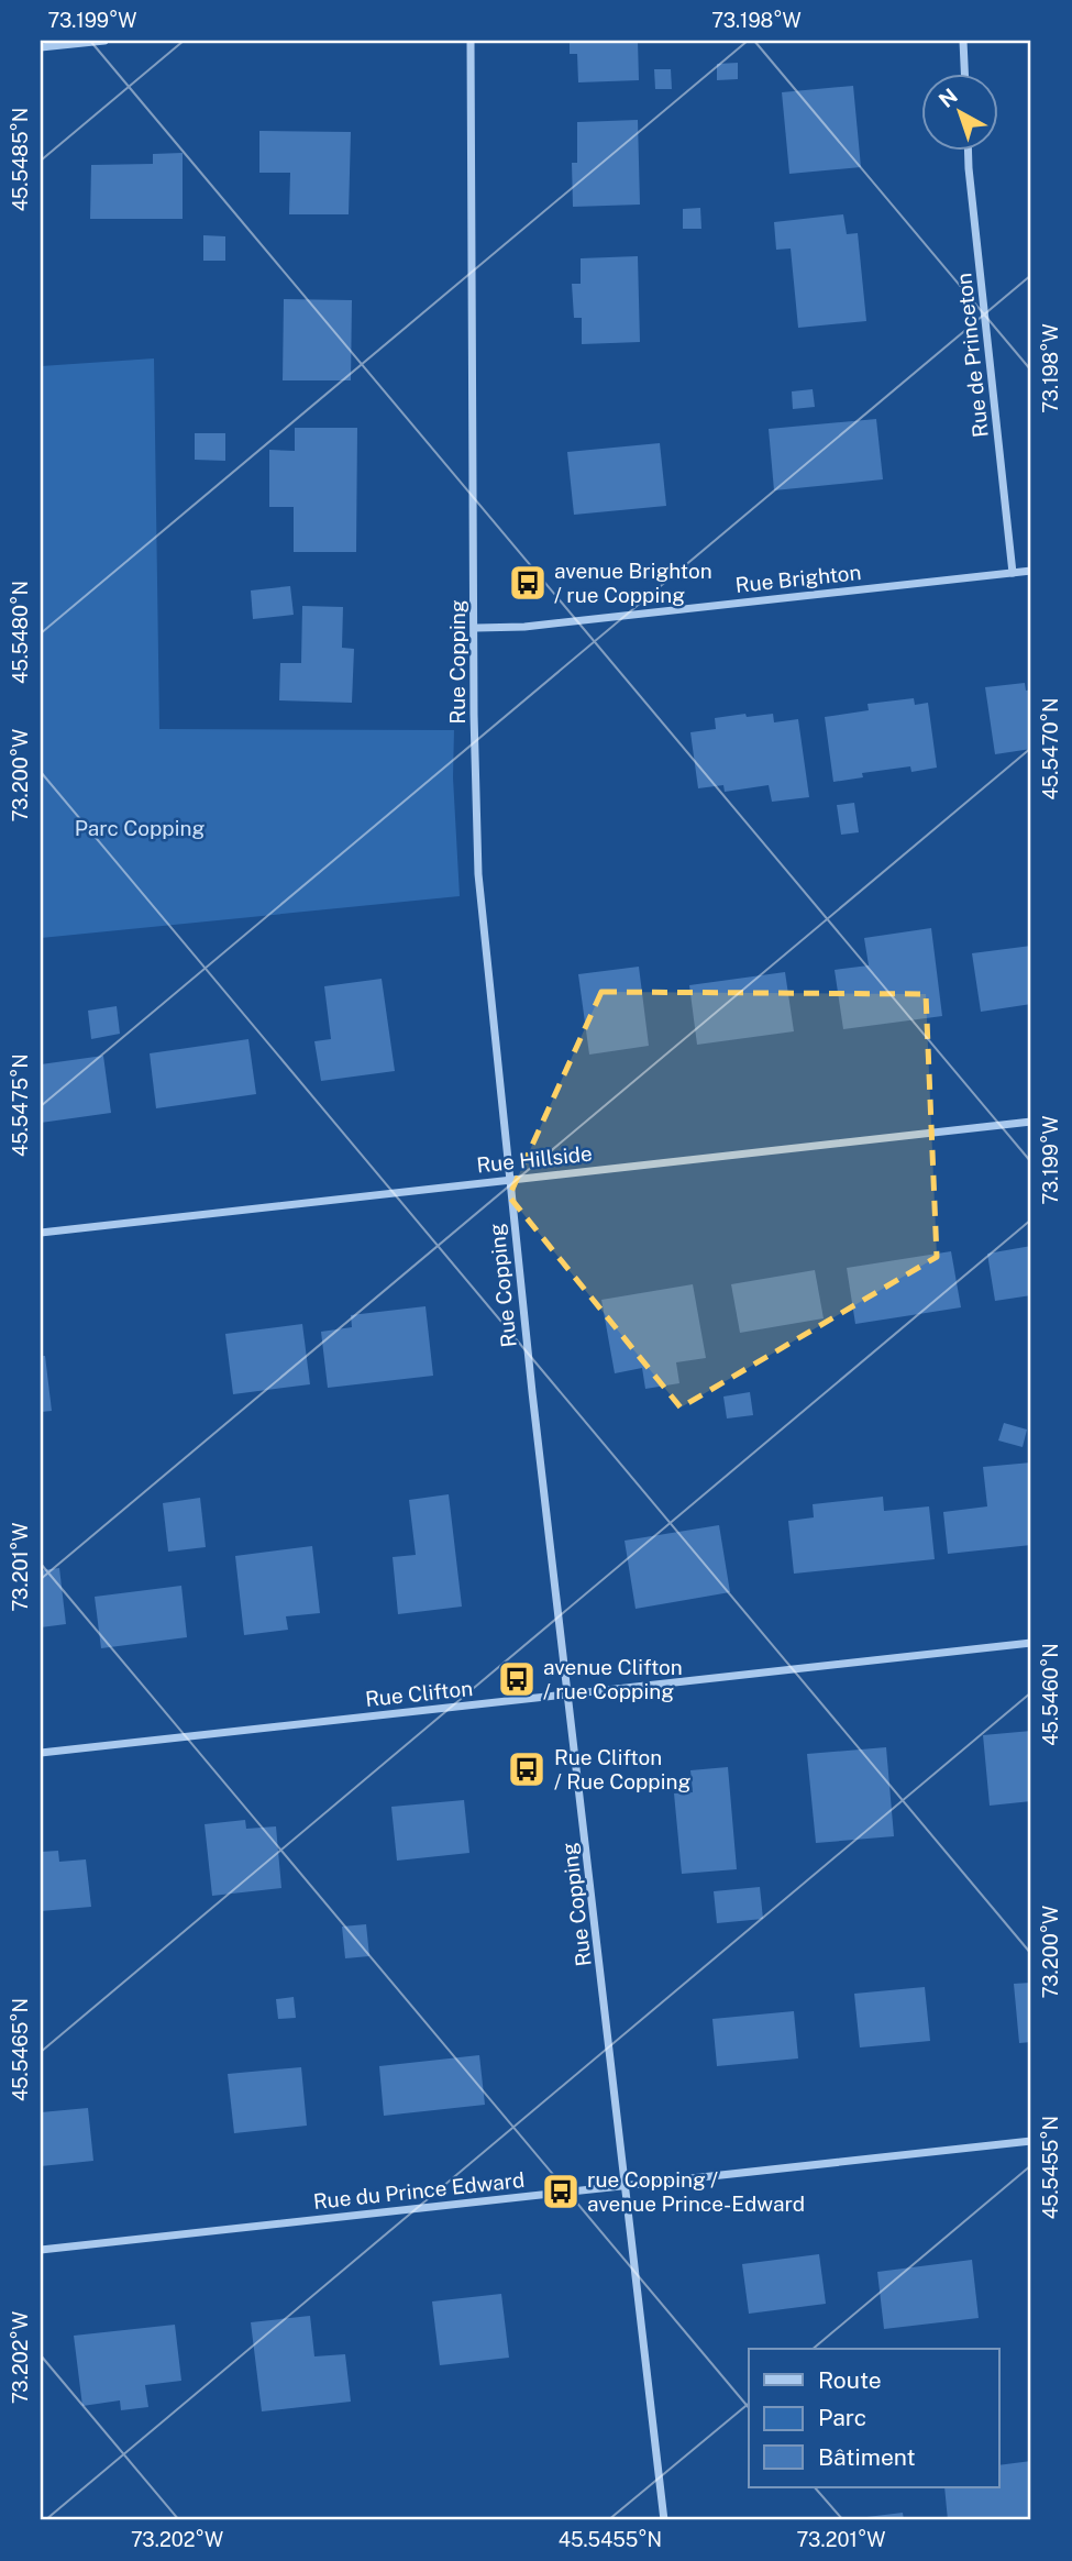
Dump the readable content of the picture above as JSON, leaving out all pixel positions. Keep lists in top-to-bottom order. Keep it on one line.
{"streets":{"street":["Rue de Princeton","Rue Brighton","Rue Copping","Rue Hillside","Rue Clifton","Rue du Prince Edward"]},"crossings":[["Rue de Princeton","Rue Brighton"],["Rue Brighton","Rue Copping"],["Rue Copping","Rue Hillside"],["Rue Copping","Rue Clifton"],["Rue Copping","Rue du Prince Edward"]],"parks":["Parc Copping"],"places":{"bus stop":["avenue Brighton / rue Copping","avenue Clifton / rue Copping","Rue Clifton / Rue Copping","rue Copping / avenue Prince-Edward"]},"legend":["Route","Parc","Bâtiment"],"north":"top left","coordinates":["73.199°W","73.198°W","45.5485°N","45.5480°N","45.5470°N","73.200°W","45.5475°N","73.201°W","45.5460°N","45.5465°N","45.5455°N","73.202°W"]}
